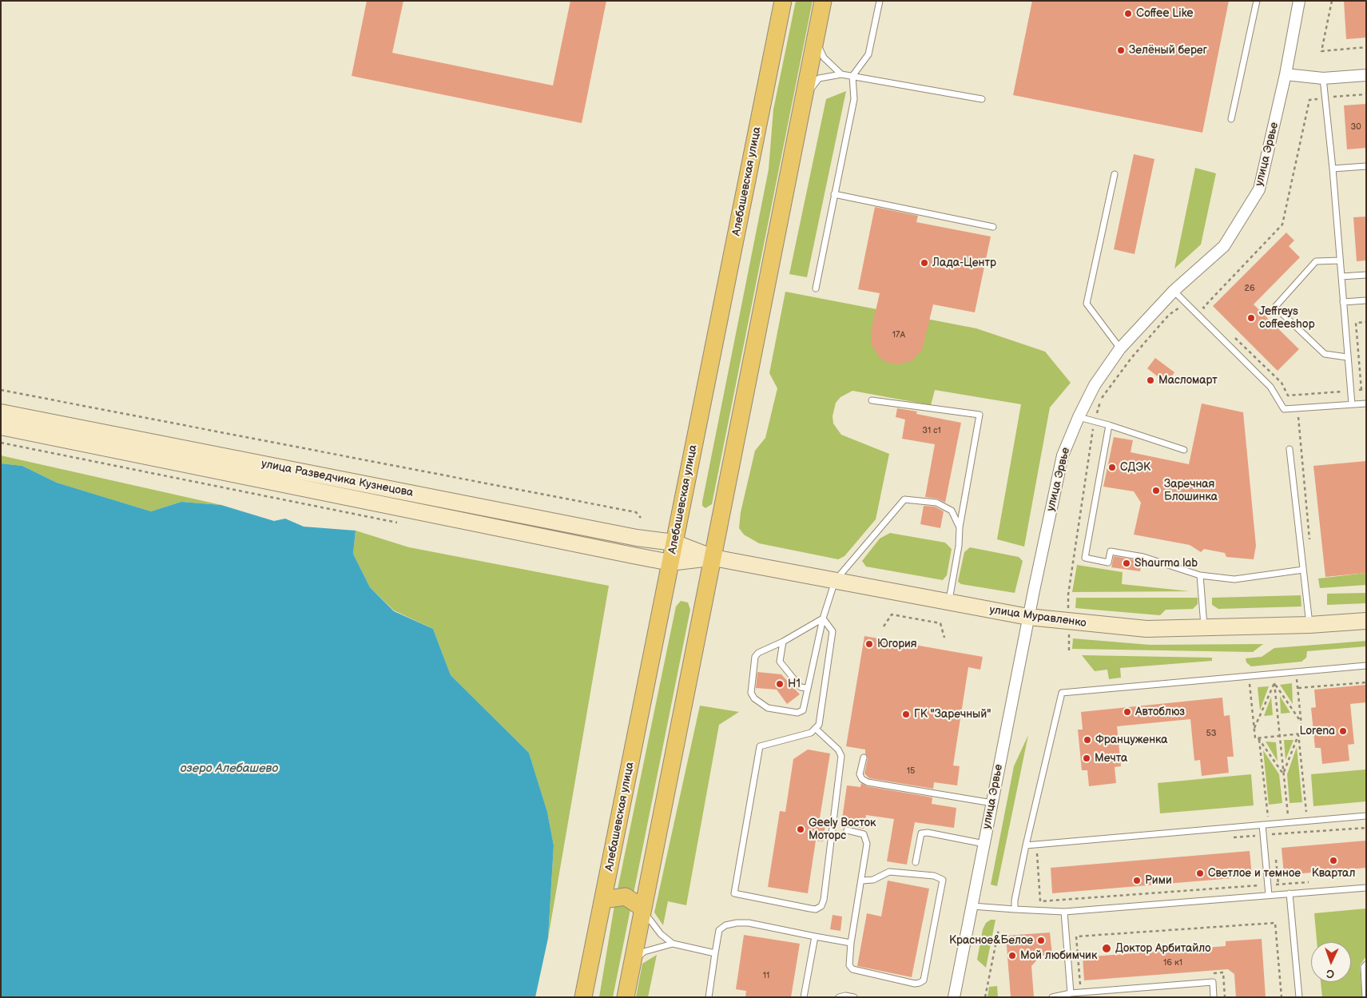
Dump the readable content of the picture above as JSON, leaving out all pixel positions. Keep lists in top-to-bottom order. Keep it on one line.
{"streets":{"main road":["Алебашевская улица","улица Разведчика Кузнецова","улица Муравленко"],"street":["улица Эрвье"]},"crossings":[["улица Эрвье","улица Муравленко"],["Алебашевская улица","улица Разведчика Кузнецова"],["улица Разведчика Кузнецова","улица Муравленко"]],"water":["озеро Алебашево"],"places":["Coffee Like","Зелёный берег","Лада-Центр","Jeffreys coffeeshop","Масломарт","СДЭК","Заречная Блошинка","Shaurma lab","Югория","Н1","Автоблюз","ГК \"Заречный\"","Lorena","Француженка","Мечта","Geely Восток Моторс","Квартал","Светлое и темное","Рими","Красное&Белое","Доктор Арбитайло","Мой любимчик"],"house_numbers":["30","26","17А","31 с1","53","15","16 к1","11"],"north":"bottom"}
